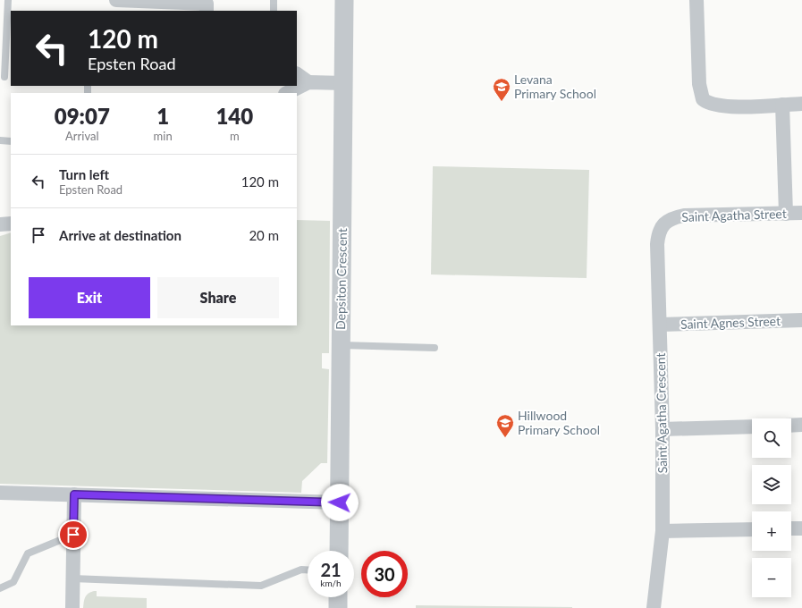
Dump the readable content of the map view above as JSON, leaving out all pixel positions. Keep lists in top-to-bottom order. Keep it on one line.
{"streets":{"street":["Saint Agatha Street","Depsiton Crescent","Saint Agnes Street","Saint Agatha Crescent"]},"crossings":[["Saint Agatha Street","Saint Agatha Crescent"],["Saint Agnes Street","Saint Agatha Crescent"]],"places":{"school or university":["Levana Primary School","Hillwood Primary School"]},"page":{"turn":["120 m","Epsten Road"],"eta":["09:07","Arrival","1","min","140","m"],"list":[{"name":"Turn left","note":"Epsten Road","value":"120 m"},{"name":"Arrive at destination","value":"20 m"}],"buttons":["Exit","Share"],"map_buttons":["+","−"],"speed":"21 km/h","limit":"30"}}
